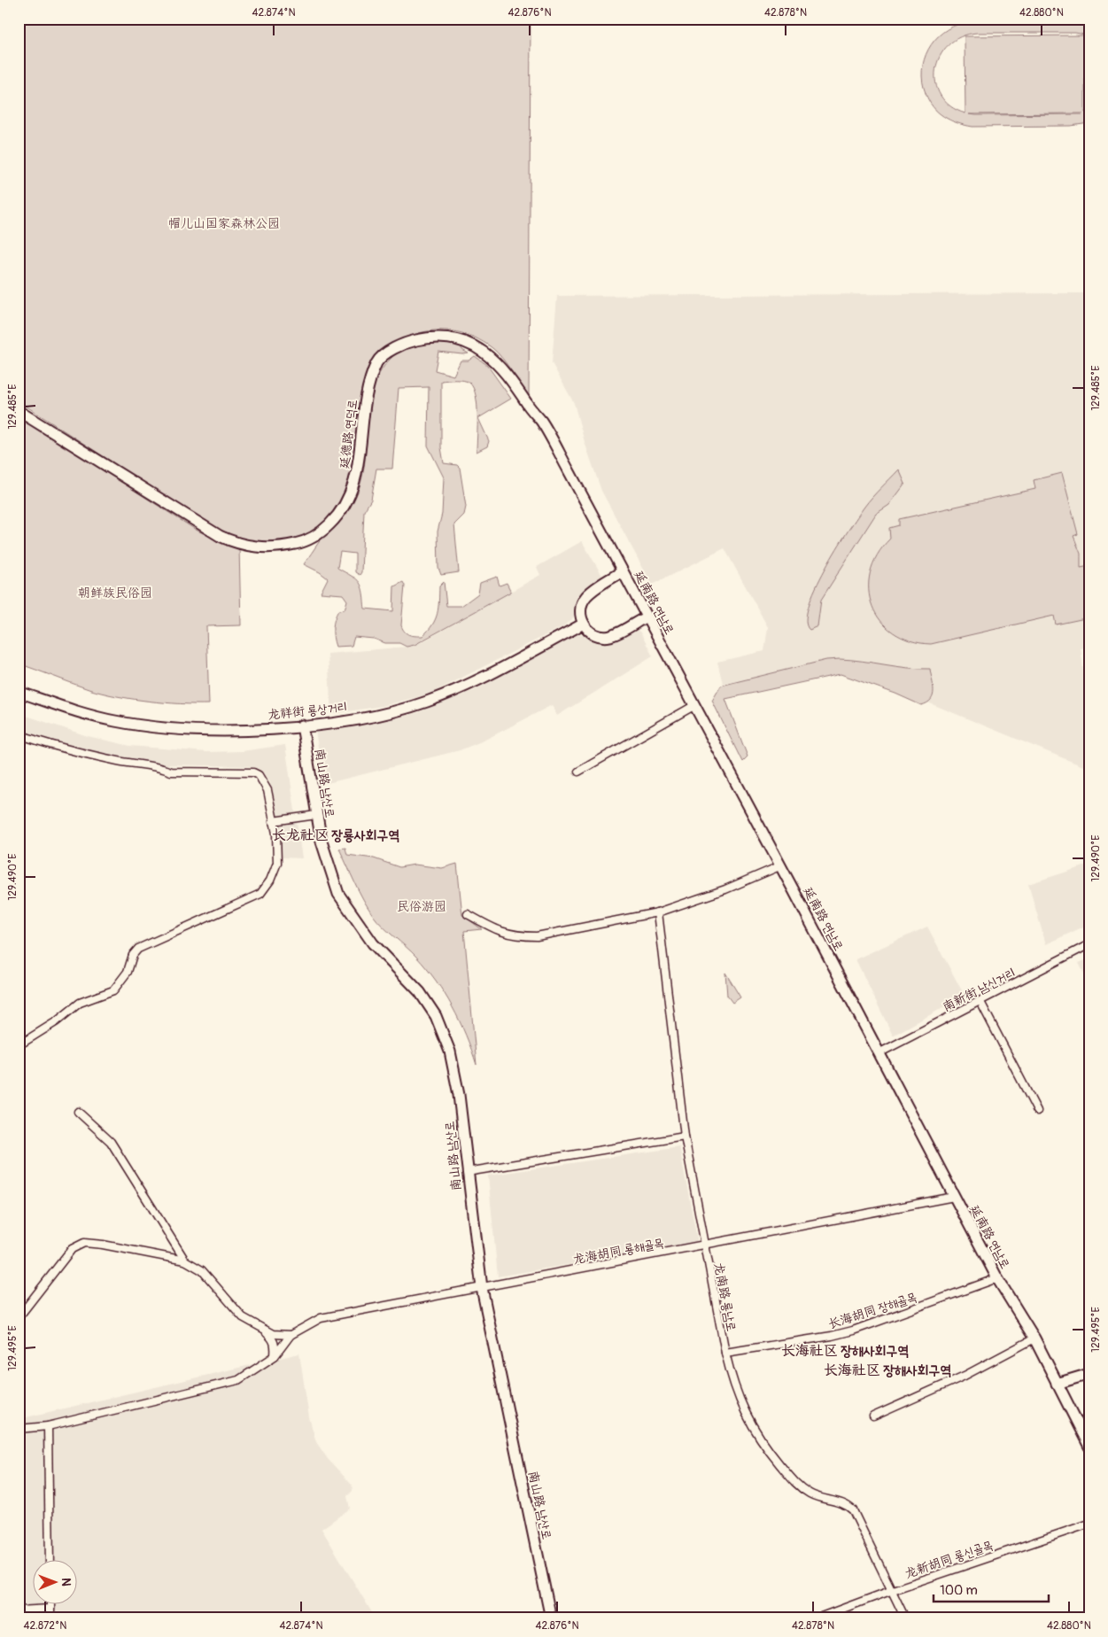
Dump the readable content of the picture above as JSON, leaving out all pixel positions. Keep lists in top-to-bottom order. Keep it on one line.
{"streets":{"main road":["延德路 연덕로","延南路 연남로","龙祥街 룡상거리","南山路 남산로"],"street":["南新街 남신거리","龙海胡同 룡해골목","龙南路 룡남로","长海胡同 장해골목","龙新胡同 룡신골목"]},"crossings":[["延德路 연덕로","延南路 연남로"],["延南路 연남로","南新街 남신거리"],["延南路 연남로","龙海胡同 룡해골목"],["延南路 연남로","长海胡同 장해골목"],["龙祥街 룡상거리","南山路 남산로"],["南山路 남산로","龙海胡同 룡해골목"],["龙海胡同 룡해골목","龙南路 룡남로"],["龙南路 룡남로","长海胡同 장해골목"],["龙南路 룡남로","龙新胡同 룡신골목"]],"districts":["长龙社区 장룡사회구역","长海社区 장해사회구역","长海社区 장해사회구역"],"parks":["帽儿山国家森林公园","朝鲜族民俗园","民俗游园"],"scale_bar":"100 m","north":"right","coordinates":["42.874°N","42.876°N","42.878°N","42.880°N","129.485°E","129.490°E","129.495°E","42.872°N"]}
